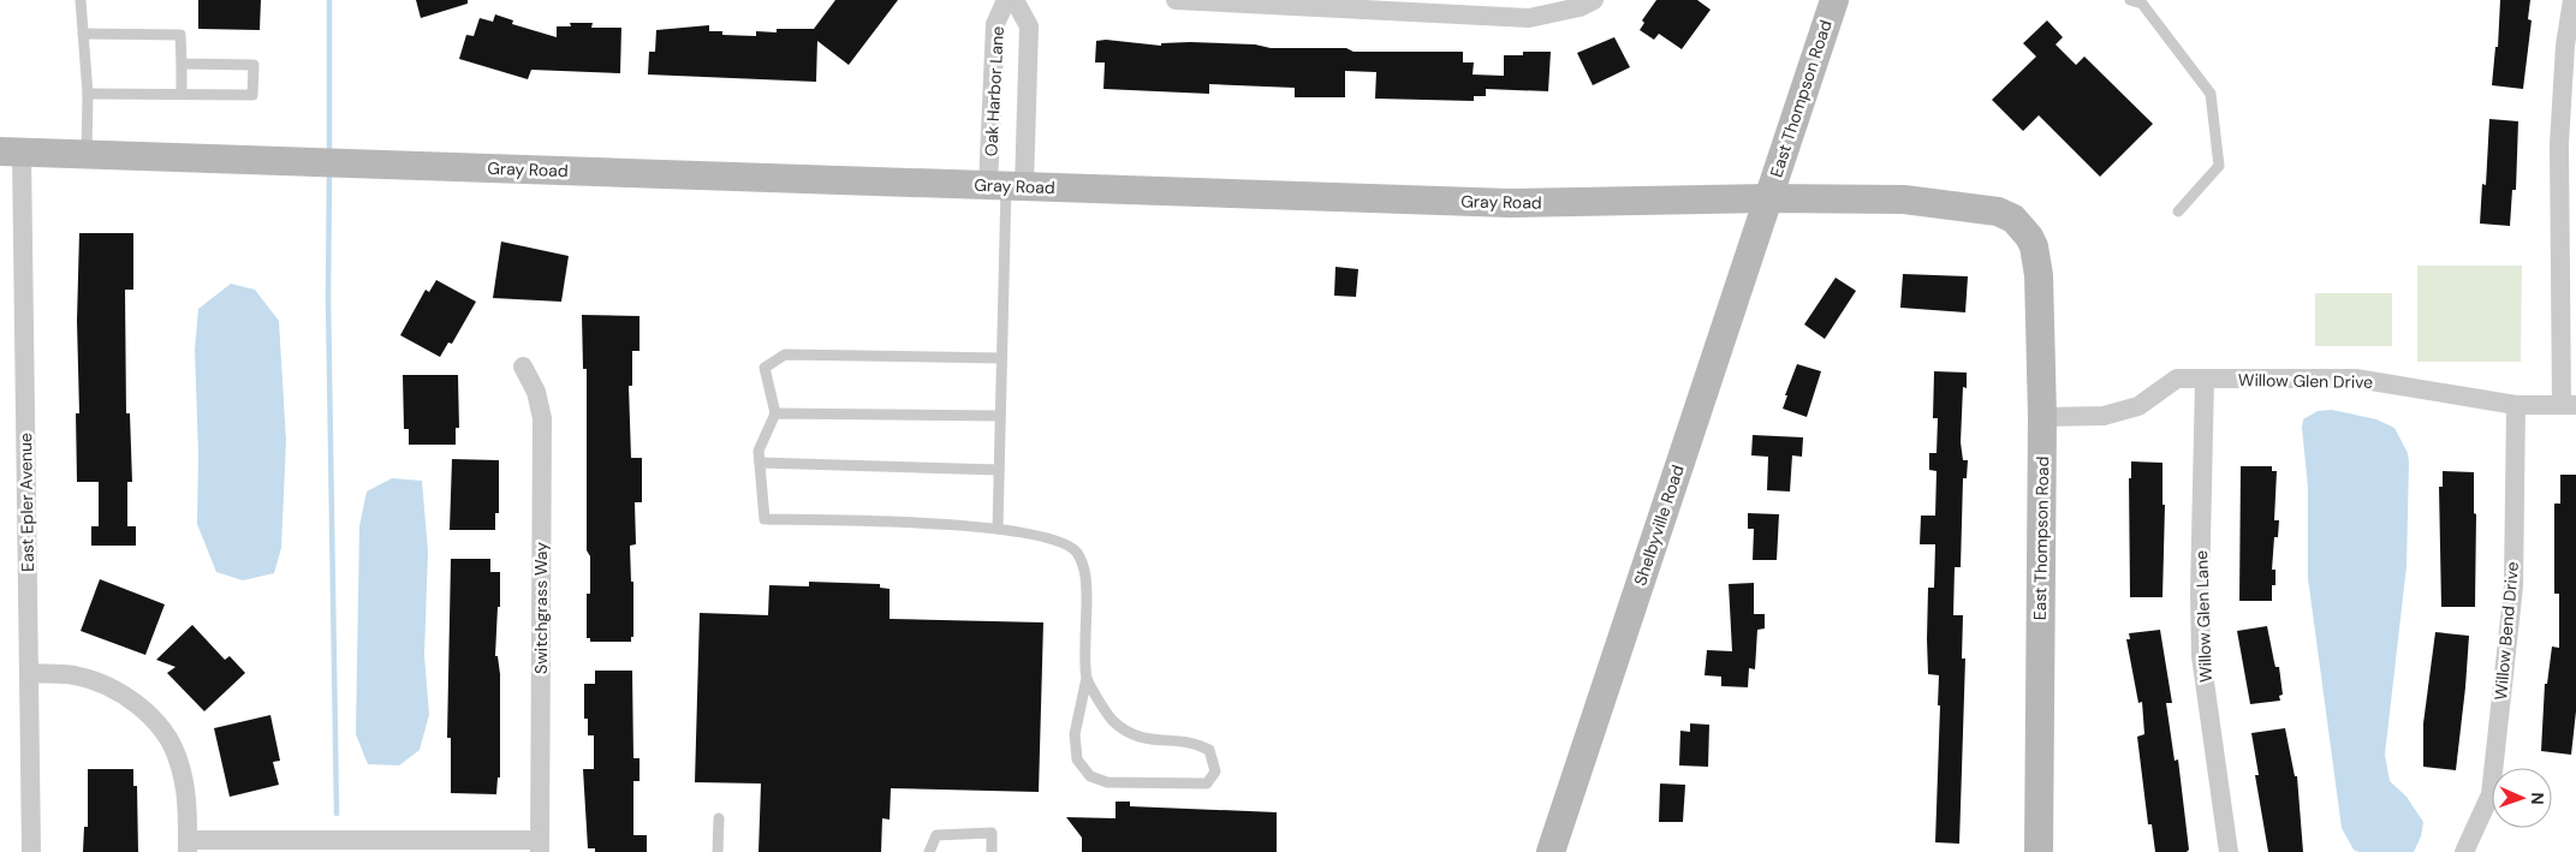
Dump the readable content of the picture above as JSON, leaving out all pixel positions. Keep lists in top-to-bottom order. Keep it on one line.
{"streets":{"main road":["East Thompson Road","Gray Road","Shelbyville Road"],"street":["Oak Harbor Lane","Willow Glen Drive","East Epler Avenue","Switchgrass Way","Willow Glen Lane","Willow Bend Drive"]},"crossings":[["Oak Harbor Lane","Gray Road"],["East Thompson Road","Gray Road"],["East Thompson Road","Willow Glen Drive"],["East Thompson Road","Shelbyville Road"],["Gray Road","East Epler Avenue"],["Gray Road","Shelbyville Road"],["Willow Glen Drive","Willow Glen Lane"],["Willow Glen Drive","Willow Bend Drive"]],"north":"right"}
